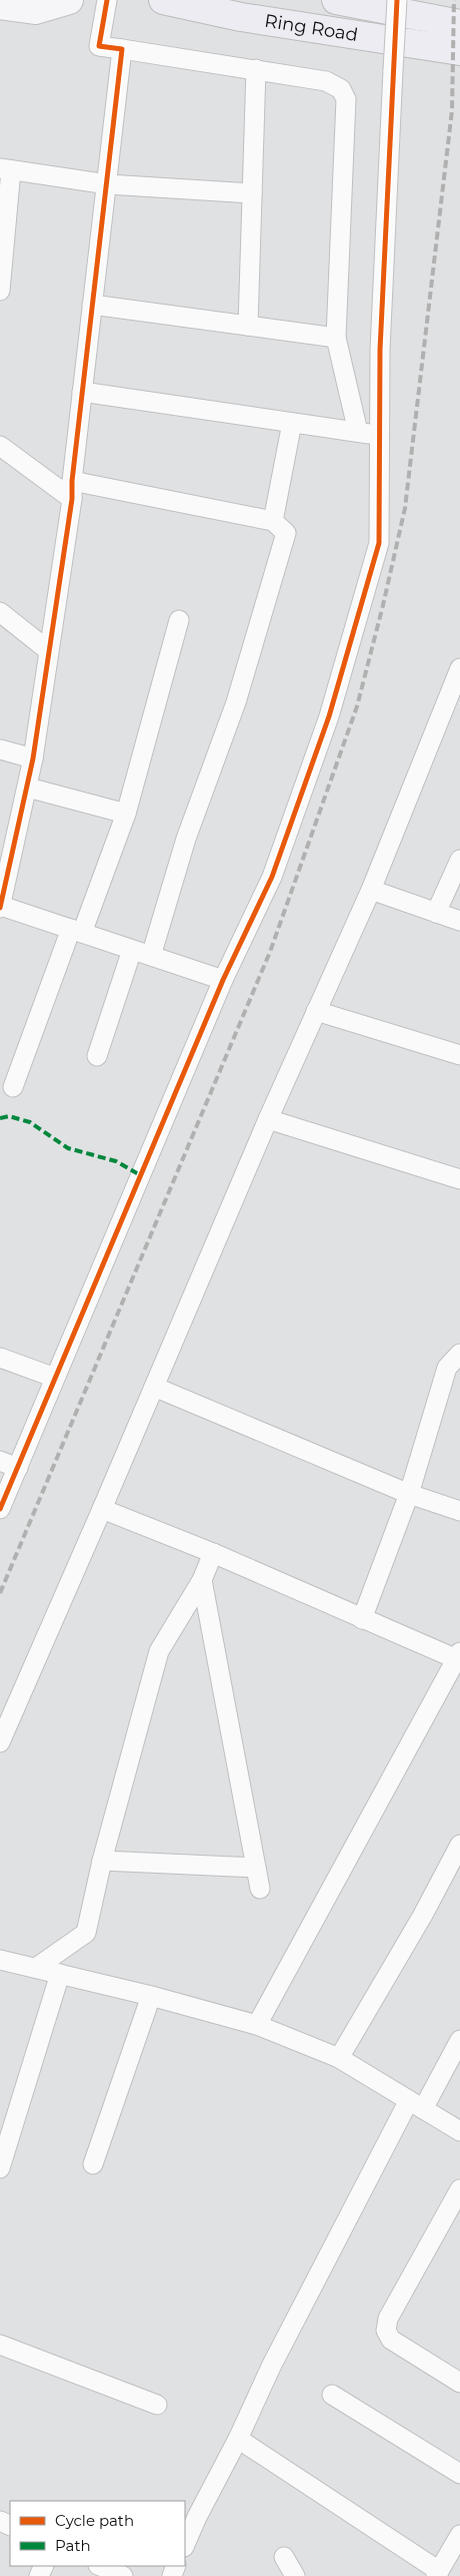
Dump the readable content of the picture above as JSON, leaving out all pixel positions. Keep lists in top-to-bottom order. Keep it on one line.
{"streets":{"highway":["Ring Road"]},"legend":["Cycle path","Path"]}
